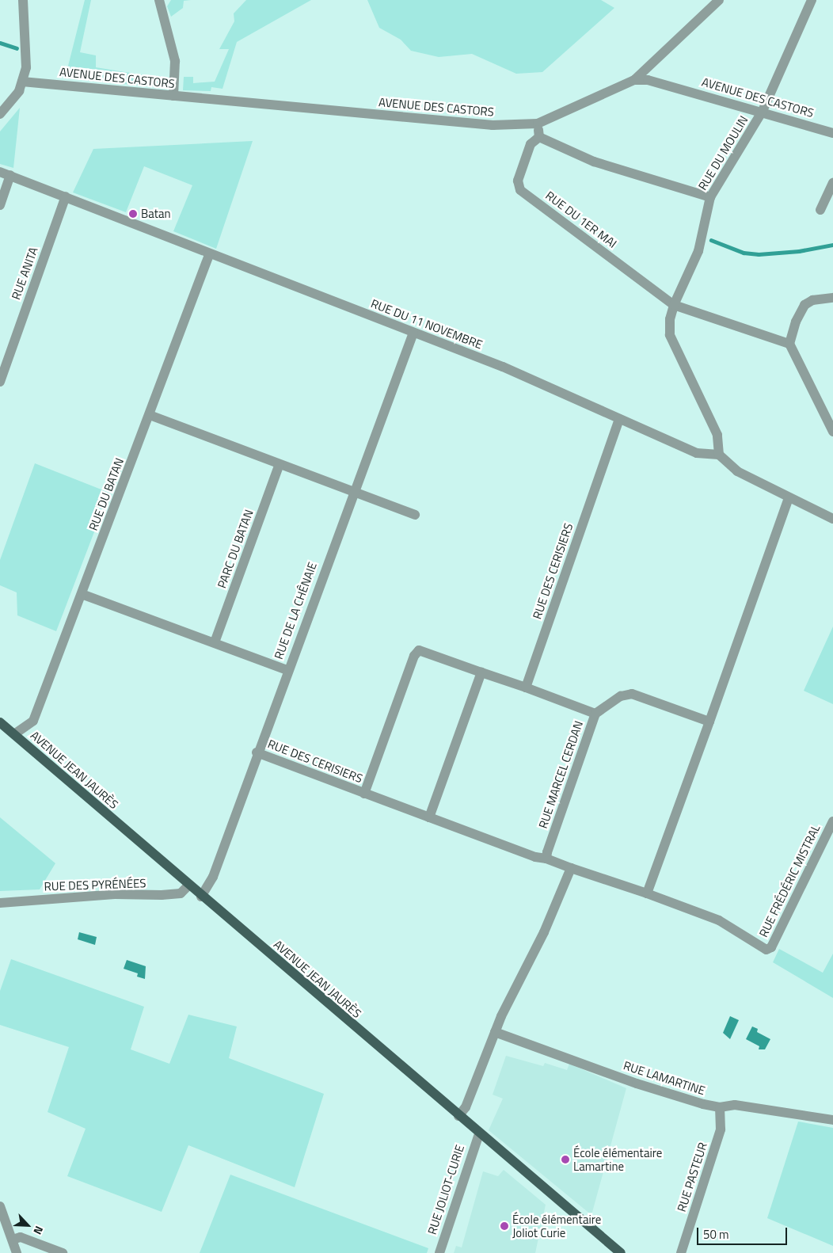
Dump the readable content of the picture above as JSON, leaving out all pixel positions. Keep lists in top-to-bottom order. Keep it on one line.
{"streets":{"main road":["AVENUE JEAN JAURÈS"],"street":["AVENUE DES CASTORS","RUE DU MOULIN","RUE DU 1ER MAI","RUE ANITA","RUE DU 11 NOVEMBRE","RUE DU BATAN","PARC DU BATAN","RUE DES CERISIERS","RUE DE LA CHÊNAIE","RUE MARCEL CERDAN","RUE FRÉDÉRIC MISTRAL","RUE DES PYRÉNÉES","RUE LAMARTINE","RUE PASTEUR","RUE JOLIOT-CURIE"]},"crossings":[["AVENUE DES CASTORS","RUE DU MOULIN"],["RUE DU MOULIN","RUE DU 1ER MAI"],["RUE DU MOULIN","RUE DU 11 NOVEMBRE"],["RUE ANITA","RUE DU 11 NOVEMBRE"],["RUE DU 11 NOVEMBRE","RUE DU BATAN"],["RUE DU 11 NOVEMBRE","RUE DES CERISIERS"],["RUE DU 11 NOVEMBRE","RUE DE LA CHÊNAIE"],["RUE DU BATAN","AVENUE JEAN JAURÈS"],["RUE DES CERISIERS","RUE DE LA CHÊNAIE"],["RUE DES CERISIERS","RUE MARCEL CERDAN"],["RUE DE LA CHÊNAIE","AVENUE JEAN JAURÈS"],["AVENUE JEAN JAURÈS","RUE DES PYRÉNÉES"],["AVENUE JEAN JAURÈS","RUE JOLIOT-CURIE"],["RUE LAMARTINE","RUE PASTEUR"]],"places":["Batan","École élémentaire Lamartine","École élémentaire Joliot Curie"],"scale_bar":"50 m","north":"bottom right"}
